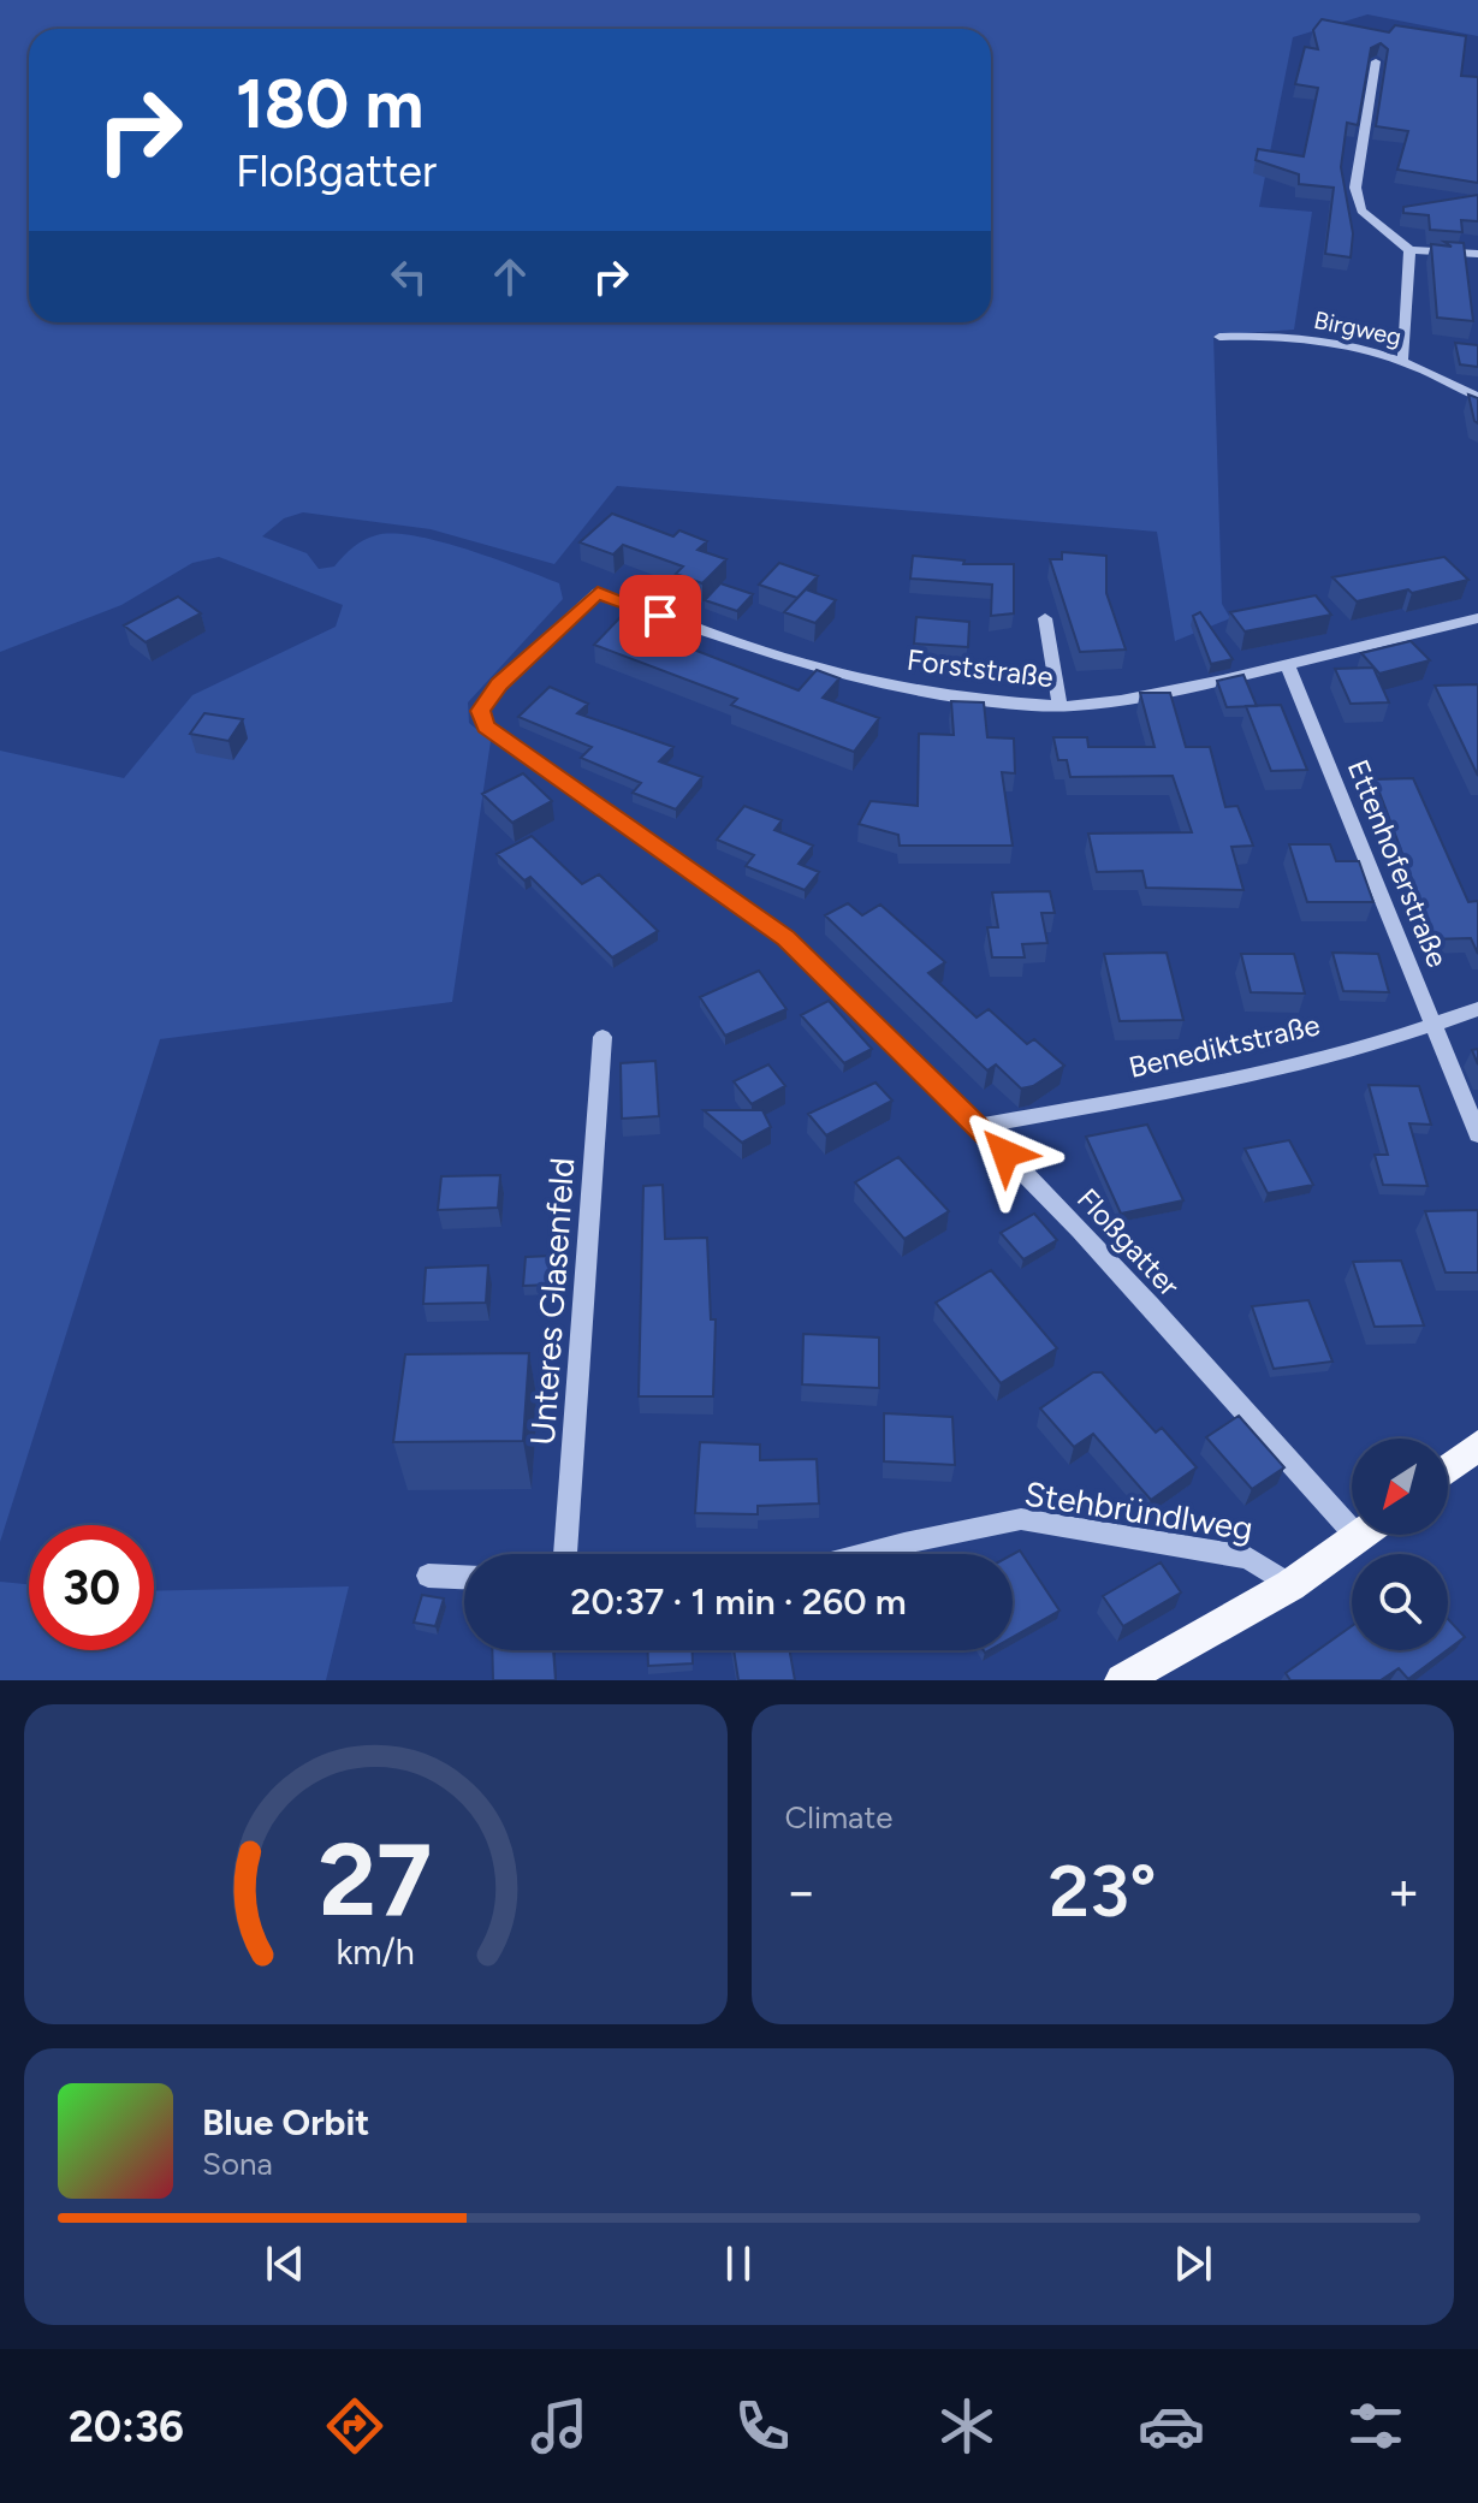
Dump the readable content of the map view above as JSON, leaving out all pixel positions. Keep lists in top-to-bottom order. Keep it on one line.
{"streets":{"street":["Birgweg","Forststraße","Ettenhoferstraße","Benediktstraße","Floßgatter","Unteres Glasenfeld","Stehbründlweg"]},"crossings":[["Forststraße","Ettenhoferstraße"],["Forststraße","Floßgatter"],["Ettenhoferstraße","Benediktstraße"],["Benediktstraße","Floßgatter"]],"north":"bottom left","page":{"turn":["180 m","Floßgatter"],"limit":"30","trip":"20:37 · 1 min · 260 m","tile":"Climate","heat":["−","23°","+"],"song":["Blue Orbit","Sona"],"tabs":"20:36","gauge":["27","km/h"]}}
